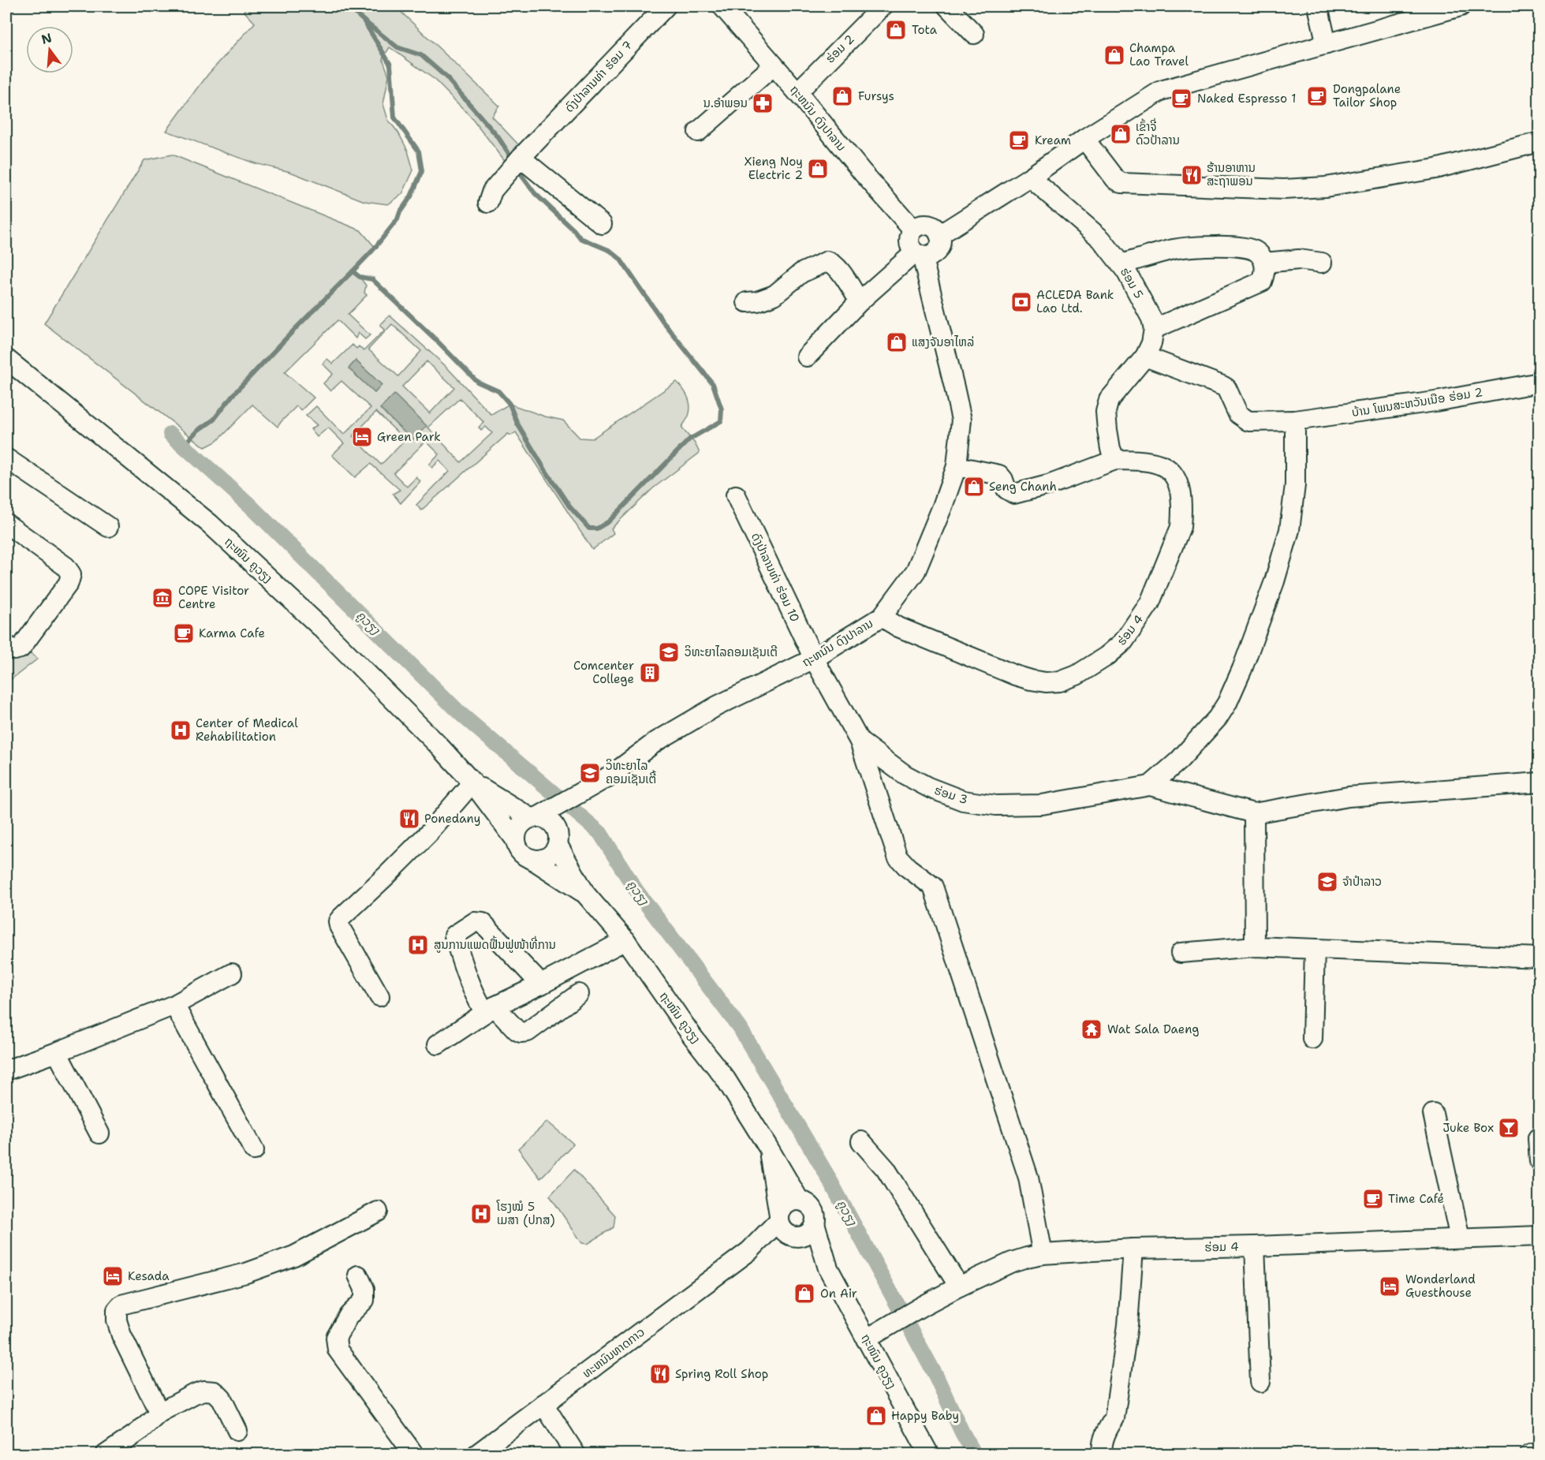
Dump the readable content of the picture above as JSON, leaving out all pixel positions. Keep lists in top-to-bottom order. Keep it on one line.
{"streets":{"street":["ຮ່ອມ 2","ດົງປ່າລານທ່າ ຮ່ອມ 7","ຖະຫນົນ ດົງປາລານ","ຮ່ອມ 5","ບ້ານ ໂພນສະຫວັນເນືອ ຮ່ອມ 2","ຖະໜົນ ຄູວຽງ","ດົງປ່າລານທ່າ ຮ່ອມ 10","ຮ່ອມ 4","ຮ່ອມ 3","ທະຫນົນທາດກາວ"]},"crossings":[["ຮ່ອມ 2","ຖະຫນົນ ດົງປາລານ"],["ຖະຫນົນ ດົງປາລານ","ຖະໜົນ ຄູວຽງ"],["ຖະຫນົນ ດົງປາລານ","ດົງປ່າລານທ່າ ຮ່ອມ 10"],["ຖະຫນົນ ດົງປາລານ","ຮ່ອມ 4"],["ຖະຫນົນ ດົງປາລານ","ຮ່ອມ 3"],["ຖະໜົນ ຄູວຽງ","ຮ່ອມ 4"],["ຖະໜົນ ຄູວຽງ","ທະຫນົນທາດກາວ"],["ດົງປ່າລານທ່າ ຮ່ອມ 10","ຮ່ອມ 3"]],"water":["ຄູວຽງ"],"places":{"shop":["Tota","Champa Lao Travel","Fursys","ເຂົ້າຈີ່ ດົວປ້າລານ","Xieng Noy Electric 2","ແສງຈັນອາໄຫລ່","Seng Chanh","On Air","Happy Baby"],"cafe":["Dongpalane Tailor Shop","Naked Espresso 1","Kream","Karma Cafe","Time Café"],"pharmacy":["ນ.ອຳພອນ"],"restaurant":["ຮ້ານອາຫານ ສະຖາພອນ","Ponedany","Spring Roll Shop"],"bank":["ACLEDA Bank Lao Ltd."],"hotel":["Green Park","Kesada","Wonderland Guesthouse"],"museum":["COPE Visitor Centre"],"school or university":["ວິທະຍາໄລຄອມເຊັນເຕີ","ວິທະຍາໄລ ຄອມເຊັນເຕີ້","ຈຳປຳລາວ"],"building":["Comcenter College"],"hospital":["Center of Medical Rehabilitation","ສູນການແພດຟື້ນຟູໜ້າທີ່ການ","ໂຮງໝໍ 5 ເມສາ (ປກສ)"],"temple":["Wat Sala Daeng"],"bar":["Juke Box"]},"north":"top"}
